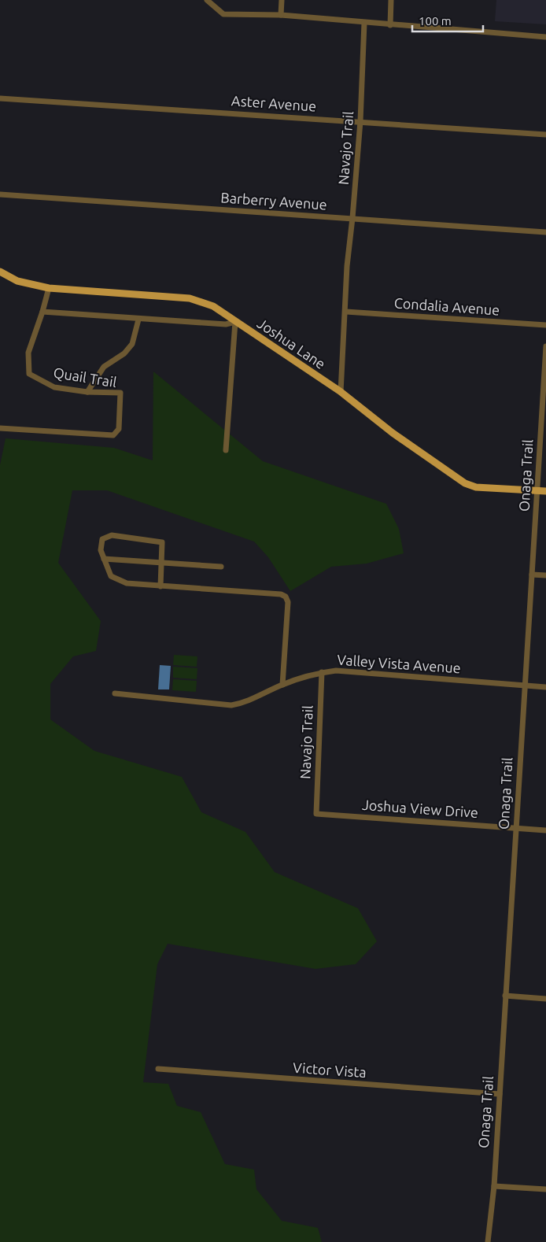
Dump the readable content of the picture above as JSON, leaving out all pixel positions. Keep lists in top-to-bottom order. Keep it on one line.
{"streets":{"main road":["Joshua Lane"],"street":["Aster Avenue","Navajo Trail","Barberry Avenue","Condalia Avenue","Quail Trail","Onaga Trail","Valley Vista Avenue","Joshua View Drive","Victor Vista"]},"crossings":[["Aster Avenue","Navajo Trail"],["Navajo Trail","Barberry Avenue"],["Navajo Trail","Condalia Avenue"],["Navajo Trail","Joshua Lane"],["Navajo Trail","Valley Vista Avenue"],["Navajo Trail","Joshua View Drive"],["Joshua Lane","Onaga Trail"],["Onaga Trail","Valley Vista Avenue"],["Onaga Trail","Joshua View Drive"],["Onaga Trail","Victor Vista"]],"scale_bar":"100 m"}
